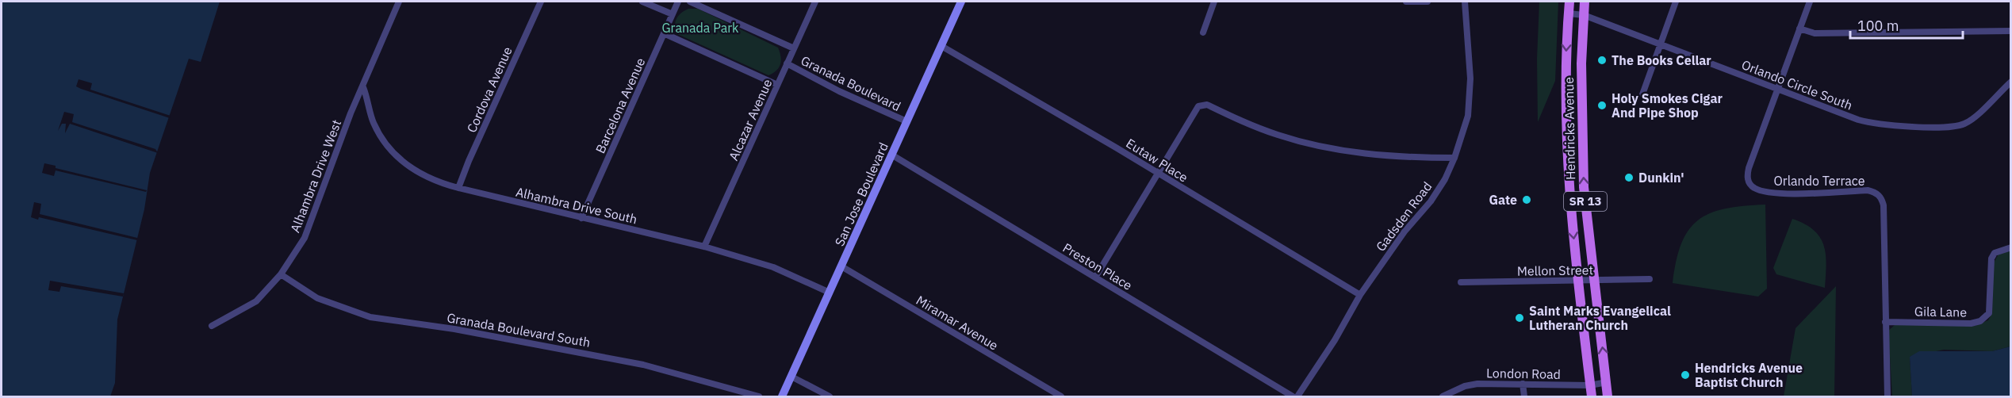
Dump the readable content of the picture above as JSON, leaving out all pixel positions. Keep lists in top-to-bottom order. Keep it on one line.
{"streets":{"main road":["Hendricks Avenue","SR 13"],"street":["Granada Boulevard","Orlando Circle South","Cordova Avenue","Barcelona Avenue","Alcazar Avenue","Eutaw Place","Alhambra Drive West","Orlando Terrace","San Jose Boulevard","Alhambra Drive South","Gadsden Road","Preston Place","Mellon Street","Gila Lane","Miramar Avenue","Granada Boulevard South","London Road"]},"crossings":[["Granada Boulevard","Alcazar Avenue"],["Granada Boulevard","San Jose Boulevard"],["Orlando Circle South","Hendricks Avenue"],["Orlando Circle South","Orlando Terrace"],["Cordova Avenue","Alhambra Drive South"],["Barcelona Avenue","Alhambra Drive South"],["Alcazar Avenue","Alhambra Drive South"],["Hendricks Avenue","Mellon Street"],["Hendricks Avenue","London Road"],["Eutaw Place","San Jose Boulevard"],["Eutaw Place","Gadsden Road"],["Alhambra Drive West","Alhambra Drive South"],["Alhambra Drive West","Granada Boulevard South"],["Orlando Terrace","Gila Lane"],["San Jose Boulevard","Alhambra Drive South"],["San Jose Boulevard","Preston Place"],["San Jose Boulevard","Miramar Avenue"]],"parks":["Granada Park"],"places":["The Books Cellar","Holy Smokes Cigar And Pipe Shop","Dunkin'","Gate","Saint Marks Evangelical Lutheran Church","Hendricks Avenue Baptist Church"],"scale_bar":"100 m"}
